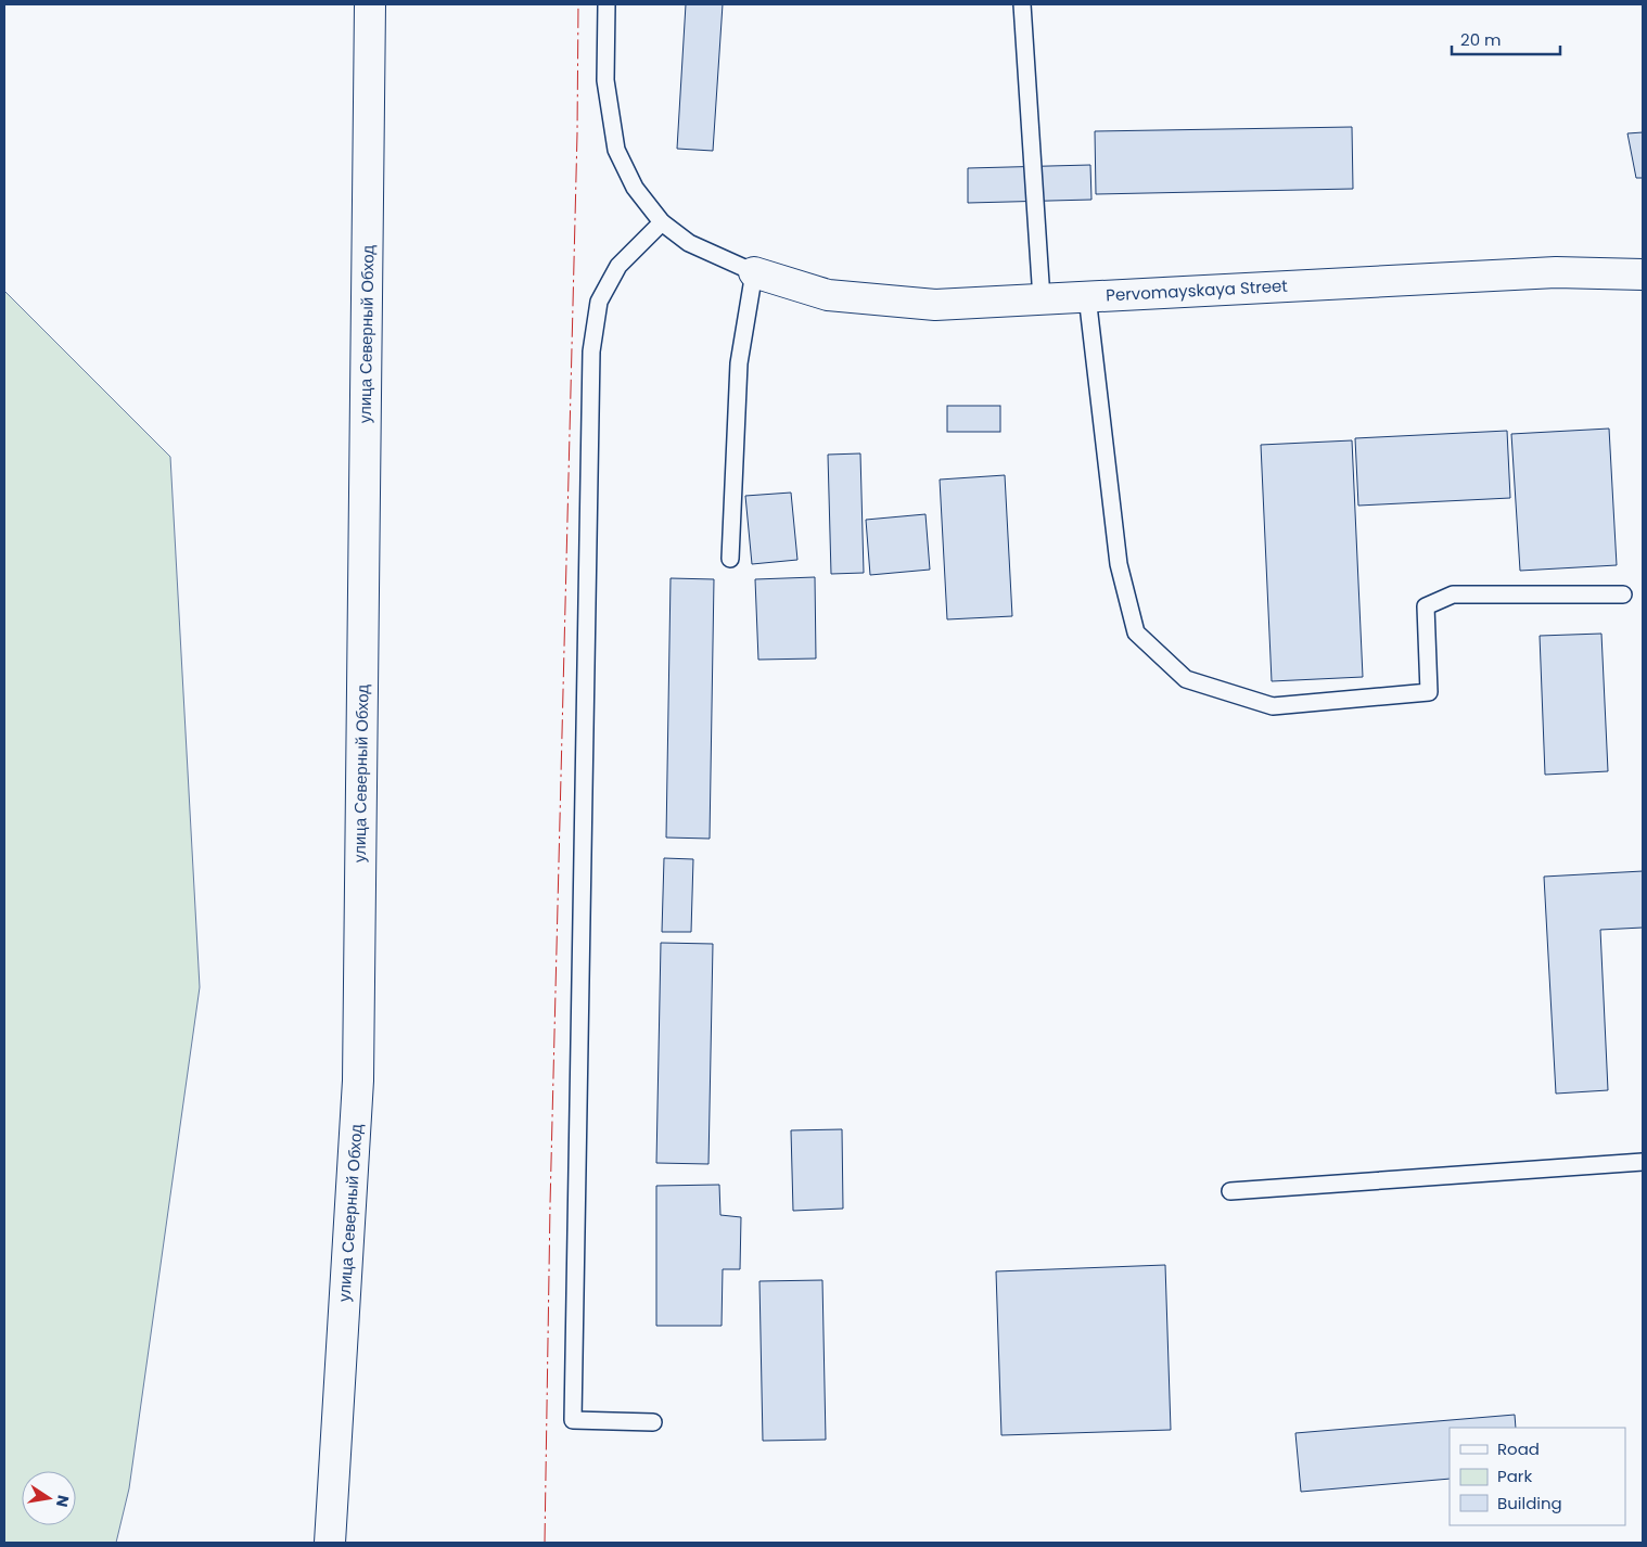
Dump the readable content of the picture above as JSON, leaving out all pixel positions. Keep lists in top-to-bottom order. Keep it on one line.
{"streets":{"main road":["Pervomayskaya Street","улица Северный Обход"]},"legend":["Road","Park","Building"],"scale_bar":"20 m","north":"right"}
